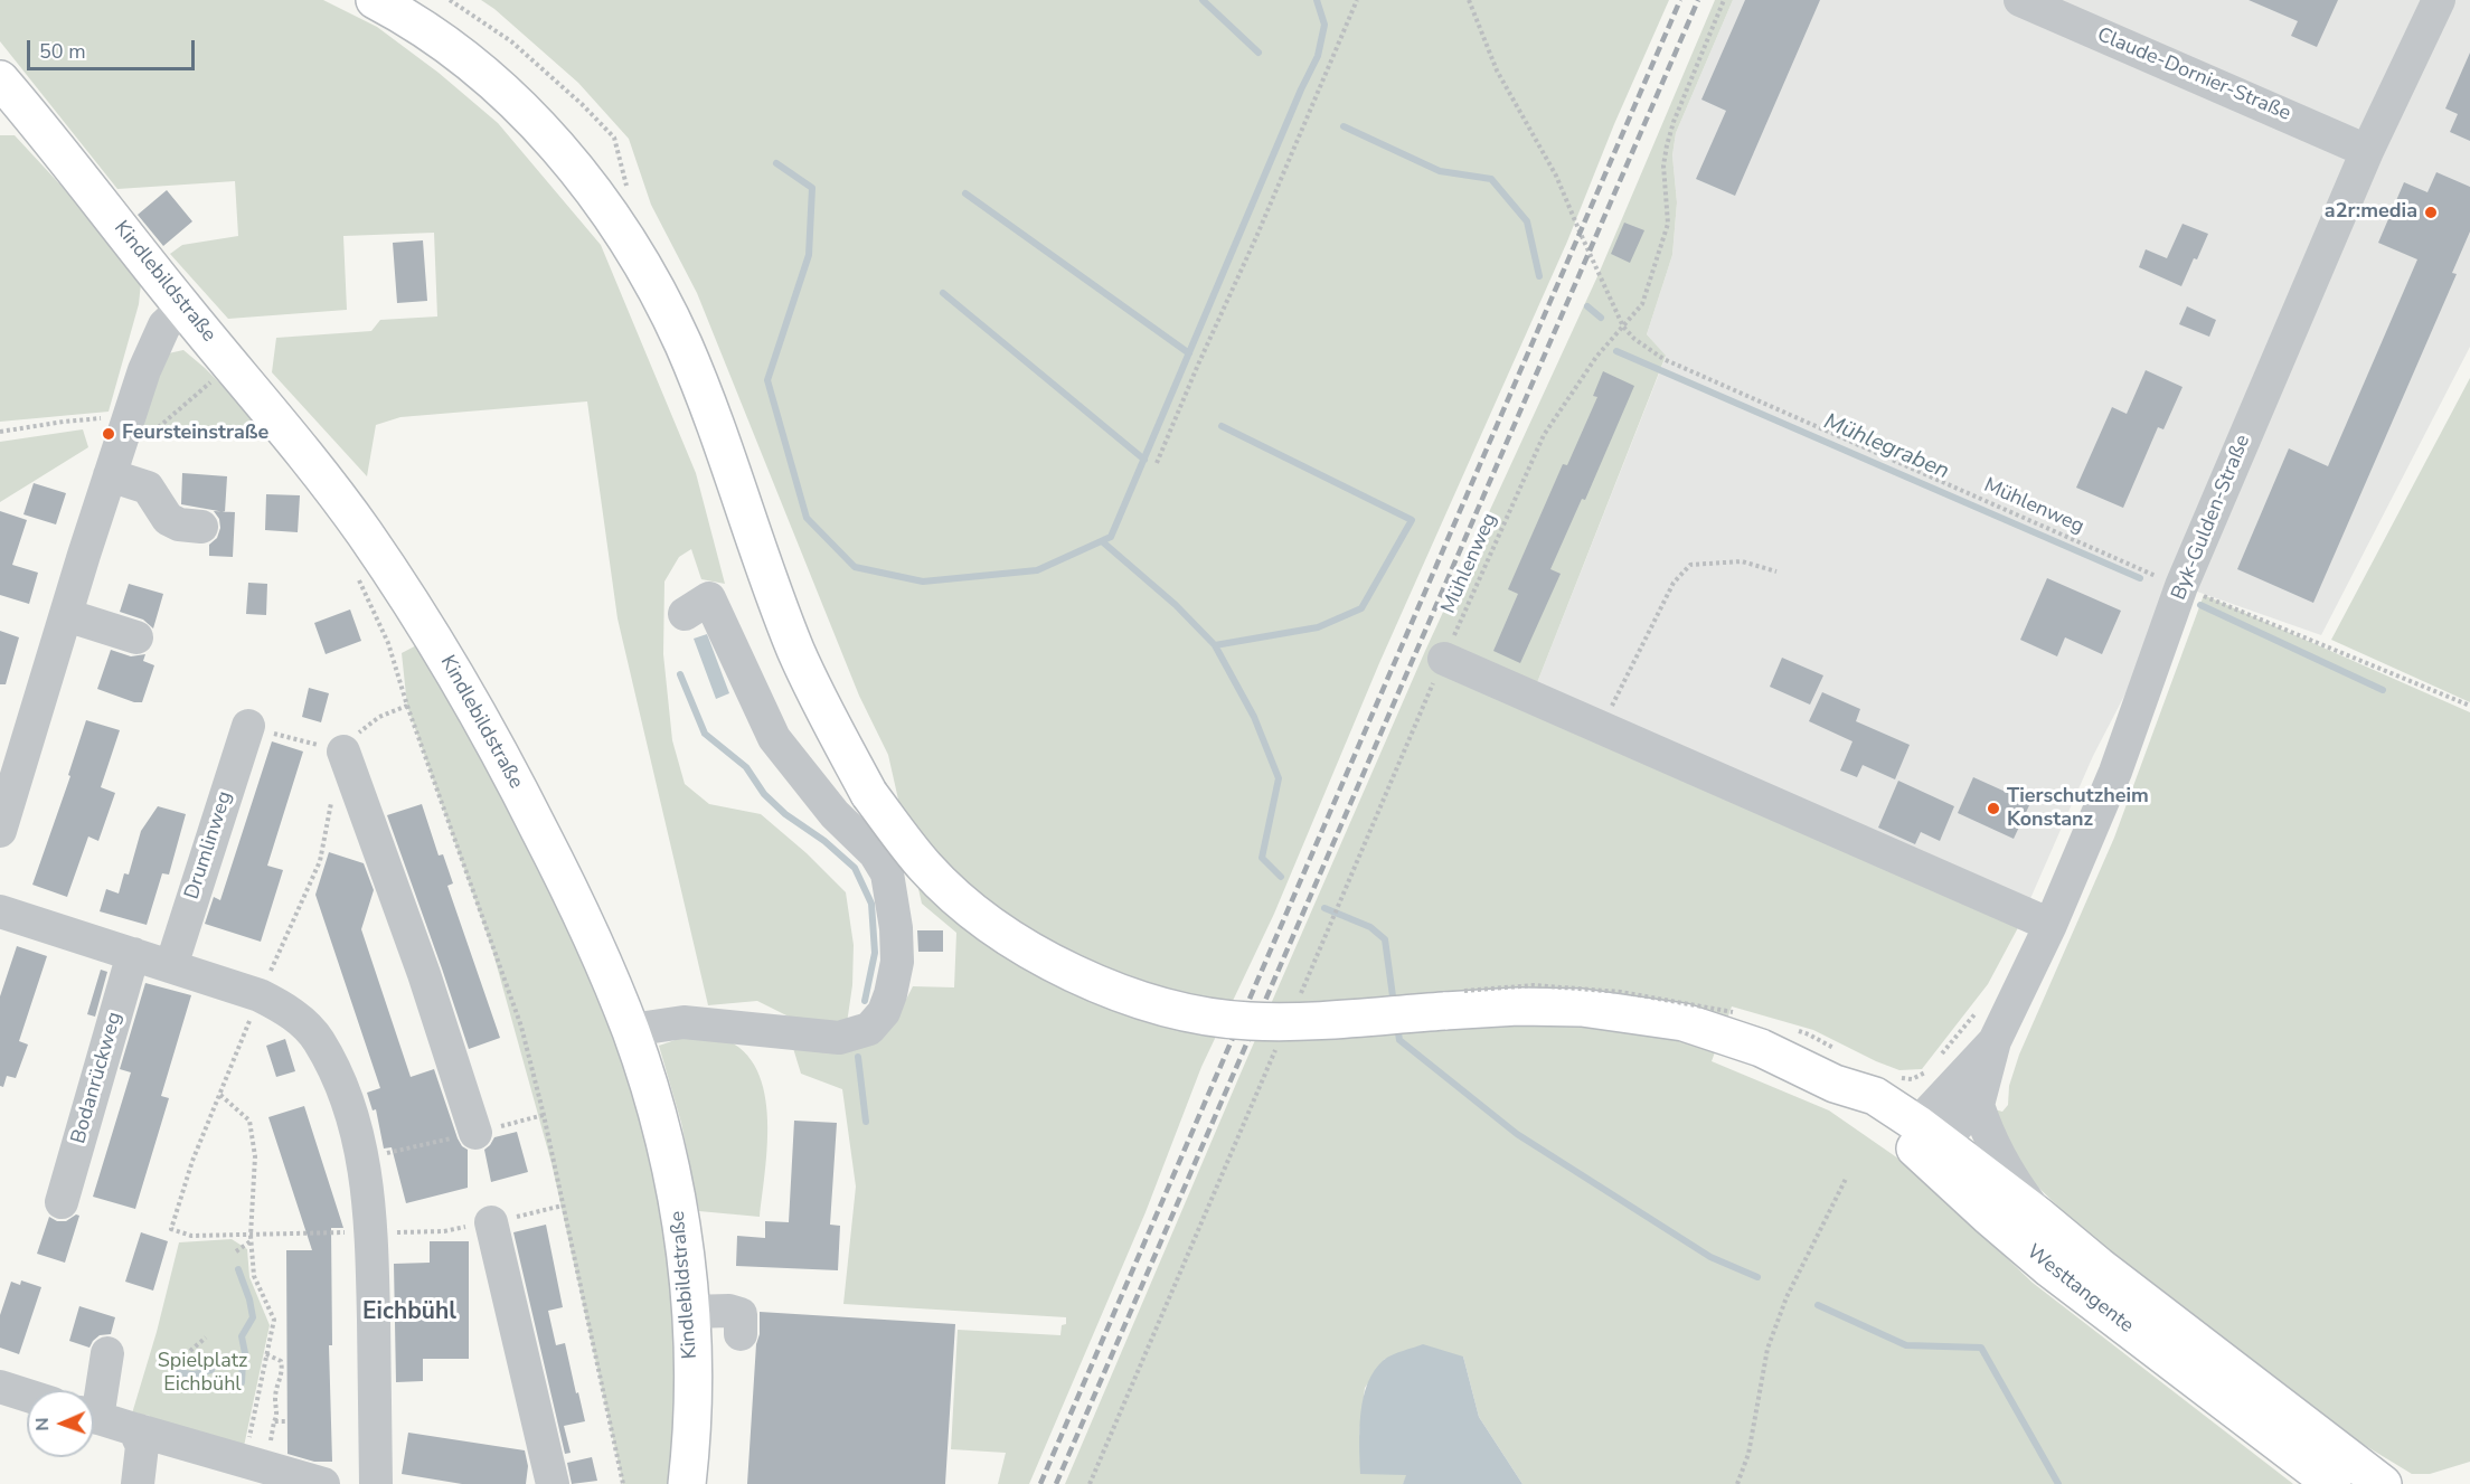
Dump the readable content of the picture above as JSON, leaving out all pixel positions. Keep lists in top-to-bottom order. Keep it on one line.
{"streets":{"main road":["Kindlebildstraße","Westtangente"],"street":["Claude-Dornier-Straße","Byk-Gulden-Straße","Drumlinweg","Bodanrückweg"],"path":["Mühlenweg"]},"crossings":[["Claude-Dornier-Straße","Byk-Gulden-Straße"],["Mühlenweg","Byk-Gulden-Straße"],["Byk-Gulden-Straße","Westtangente"]],"districts":["Eichbühl"],"water":["Mühlegraben"],"parks":["Spielplatz Eichbühl"],"places":["a2r:media","Feursteinstraße","Tierschutzheim Konstanz"],"scale_bar":"50 m","north":"left"}
